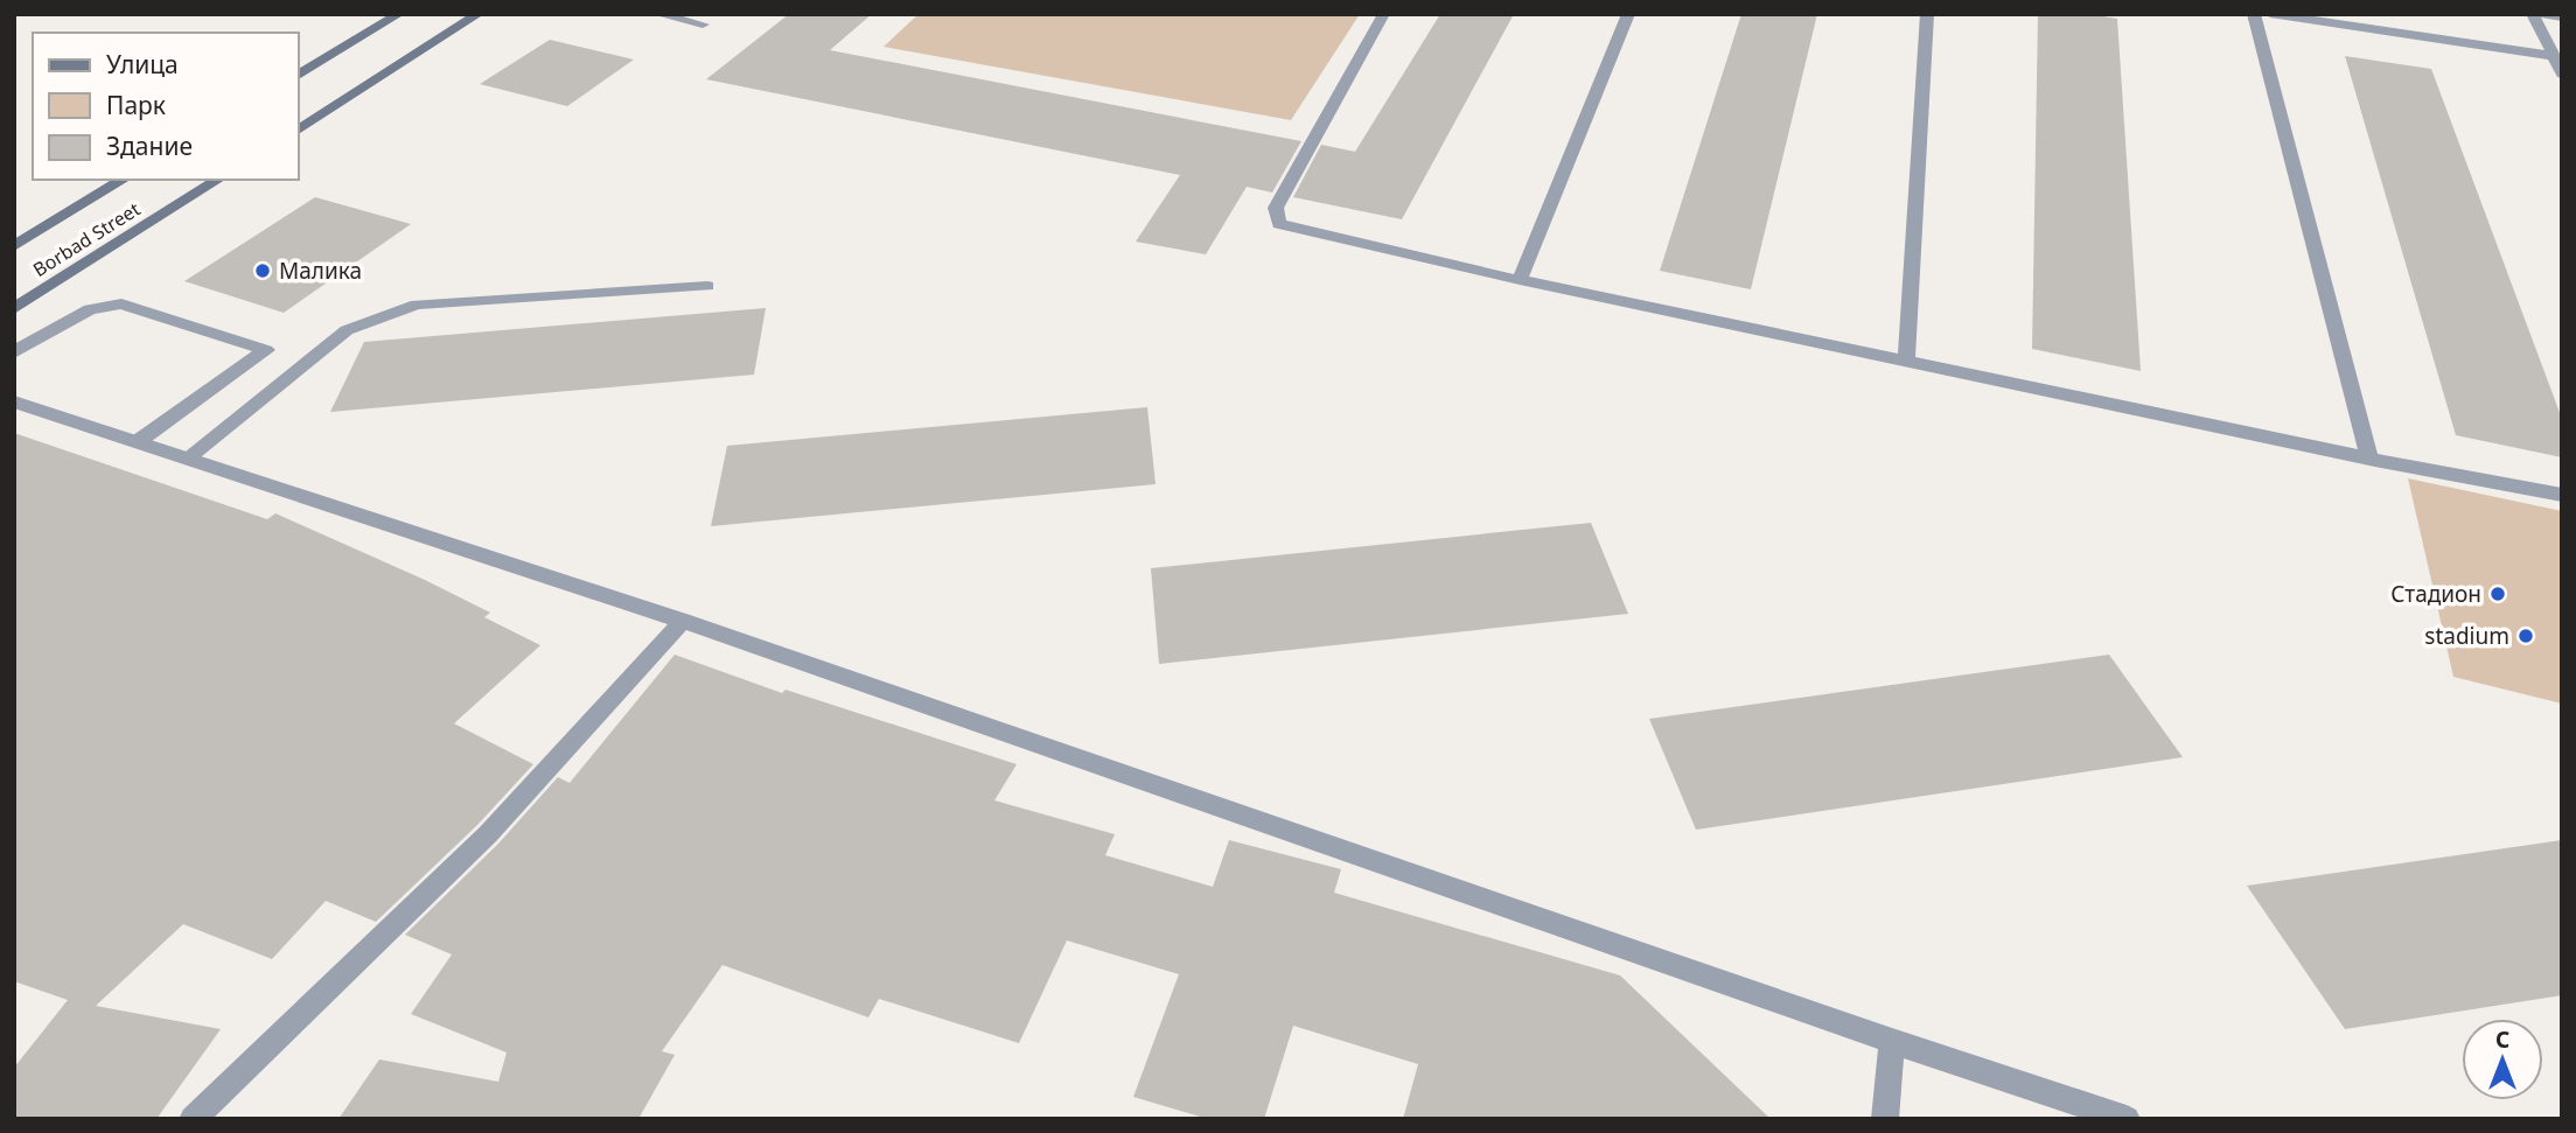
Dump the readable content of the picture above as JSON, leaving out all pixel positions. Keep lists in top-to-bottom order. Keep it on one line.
{"streets":{"main road":["Borbad Street"]},"places":["Малика","Стадион","stadium"],"legend":["Улица","Парк","Здание"],"north":"top"}
